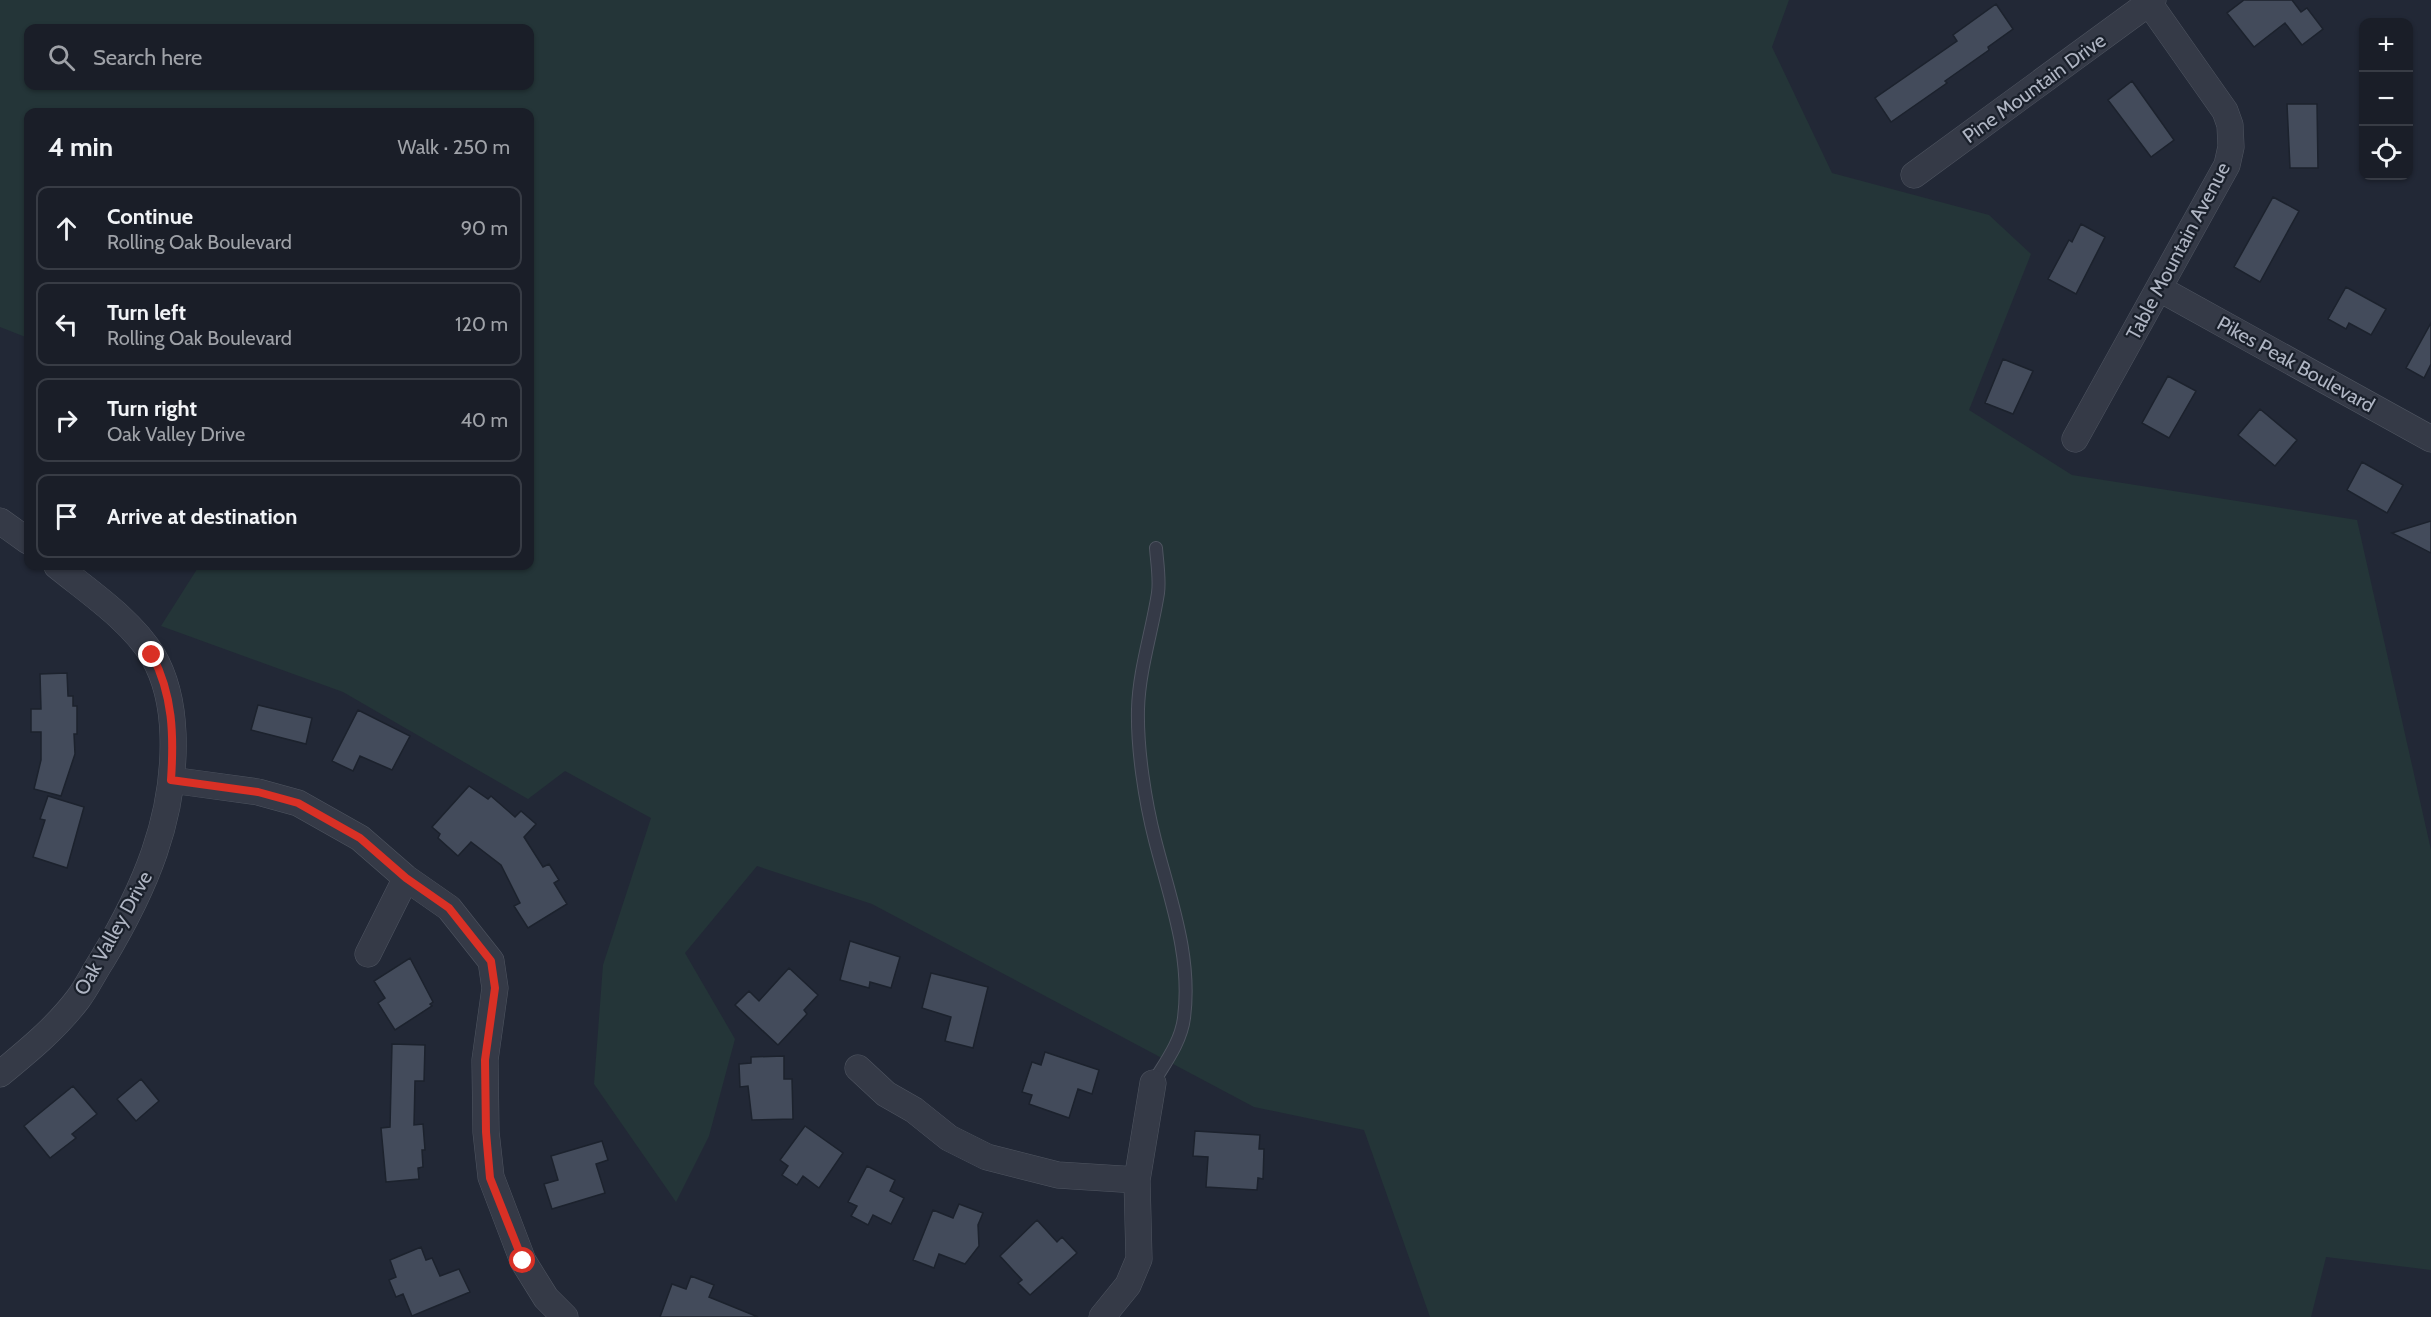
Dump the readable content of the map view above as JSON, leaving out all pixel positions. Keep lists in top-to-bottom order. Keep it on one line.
{"streets":{"street":["Pine Mountain Drive","Table Mountain Avenue","Pikes Peak Boulevard","Oak Valley Drive"]},"crossings":[["Pine Mountain Drive","Table Mountain Avenue"],["Table Mountain Avenue","Pikes Peak Boulevard"]],"page":{"map_buttons":["+","−"],"search":"Search here","heading":["4 min","Walk · 250 m"],"list":[["Continue","Rolling Oak Boulevard","90 m"],["Turn left","Rolling Oak Boulevard","120 m"],["Turn right","Oak Valley Drive","40 m"],"Arrive at destination"]}}
